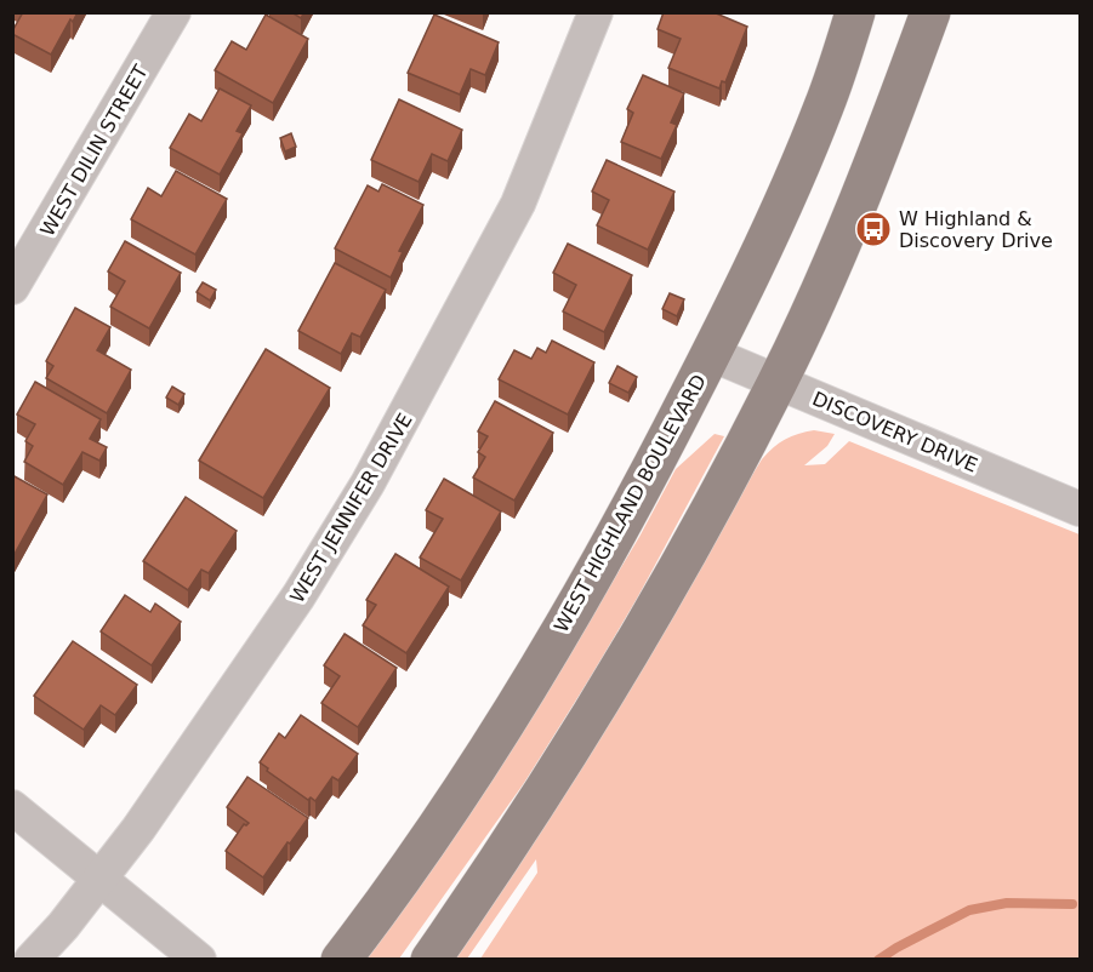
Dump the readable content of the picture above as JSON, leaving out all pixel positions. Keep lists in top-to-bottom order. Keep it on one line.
{"streets":{"main road":["WEST HIGHLAND BOULEVARD"],"street":["WEST DILIN STREET","DISCOVERY DRIVE","WEST JENNIFER DRIVE"]},"crossings":[["DISCOVERY DRIVE","WEST HIGHLAND BOULEVARD"]],"places":{"bus stop":["W Highland & Discovery Drive"]}}
